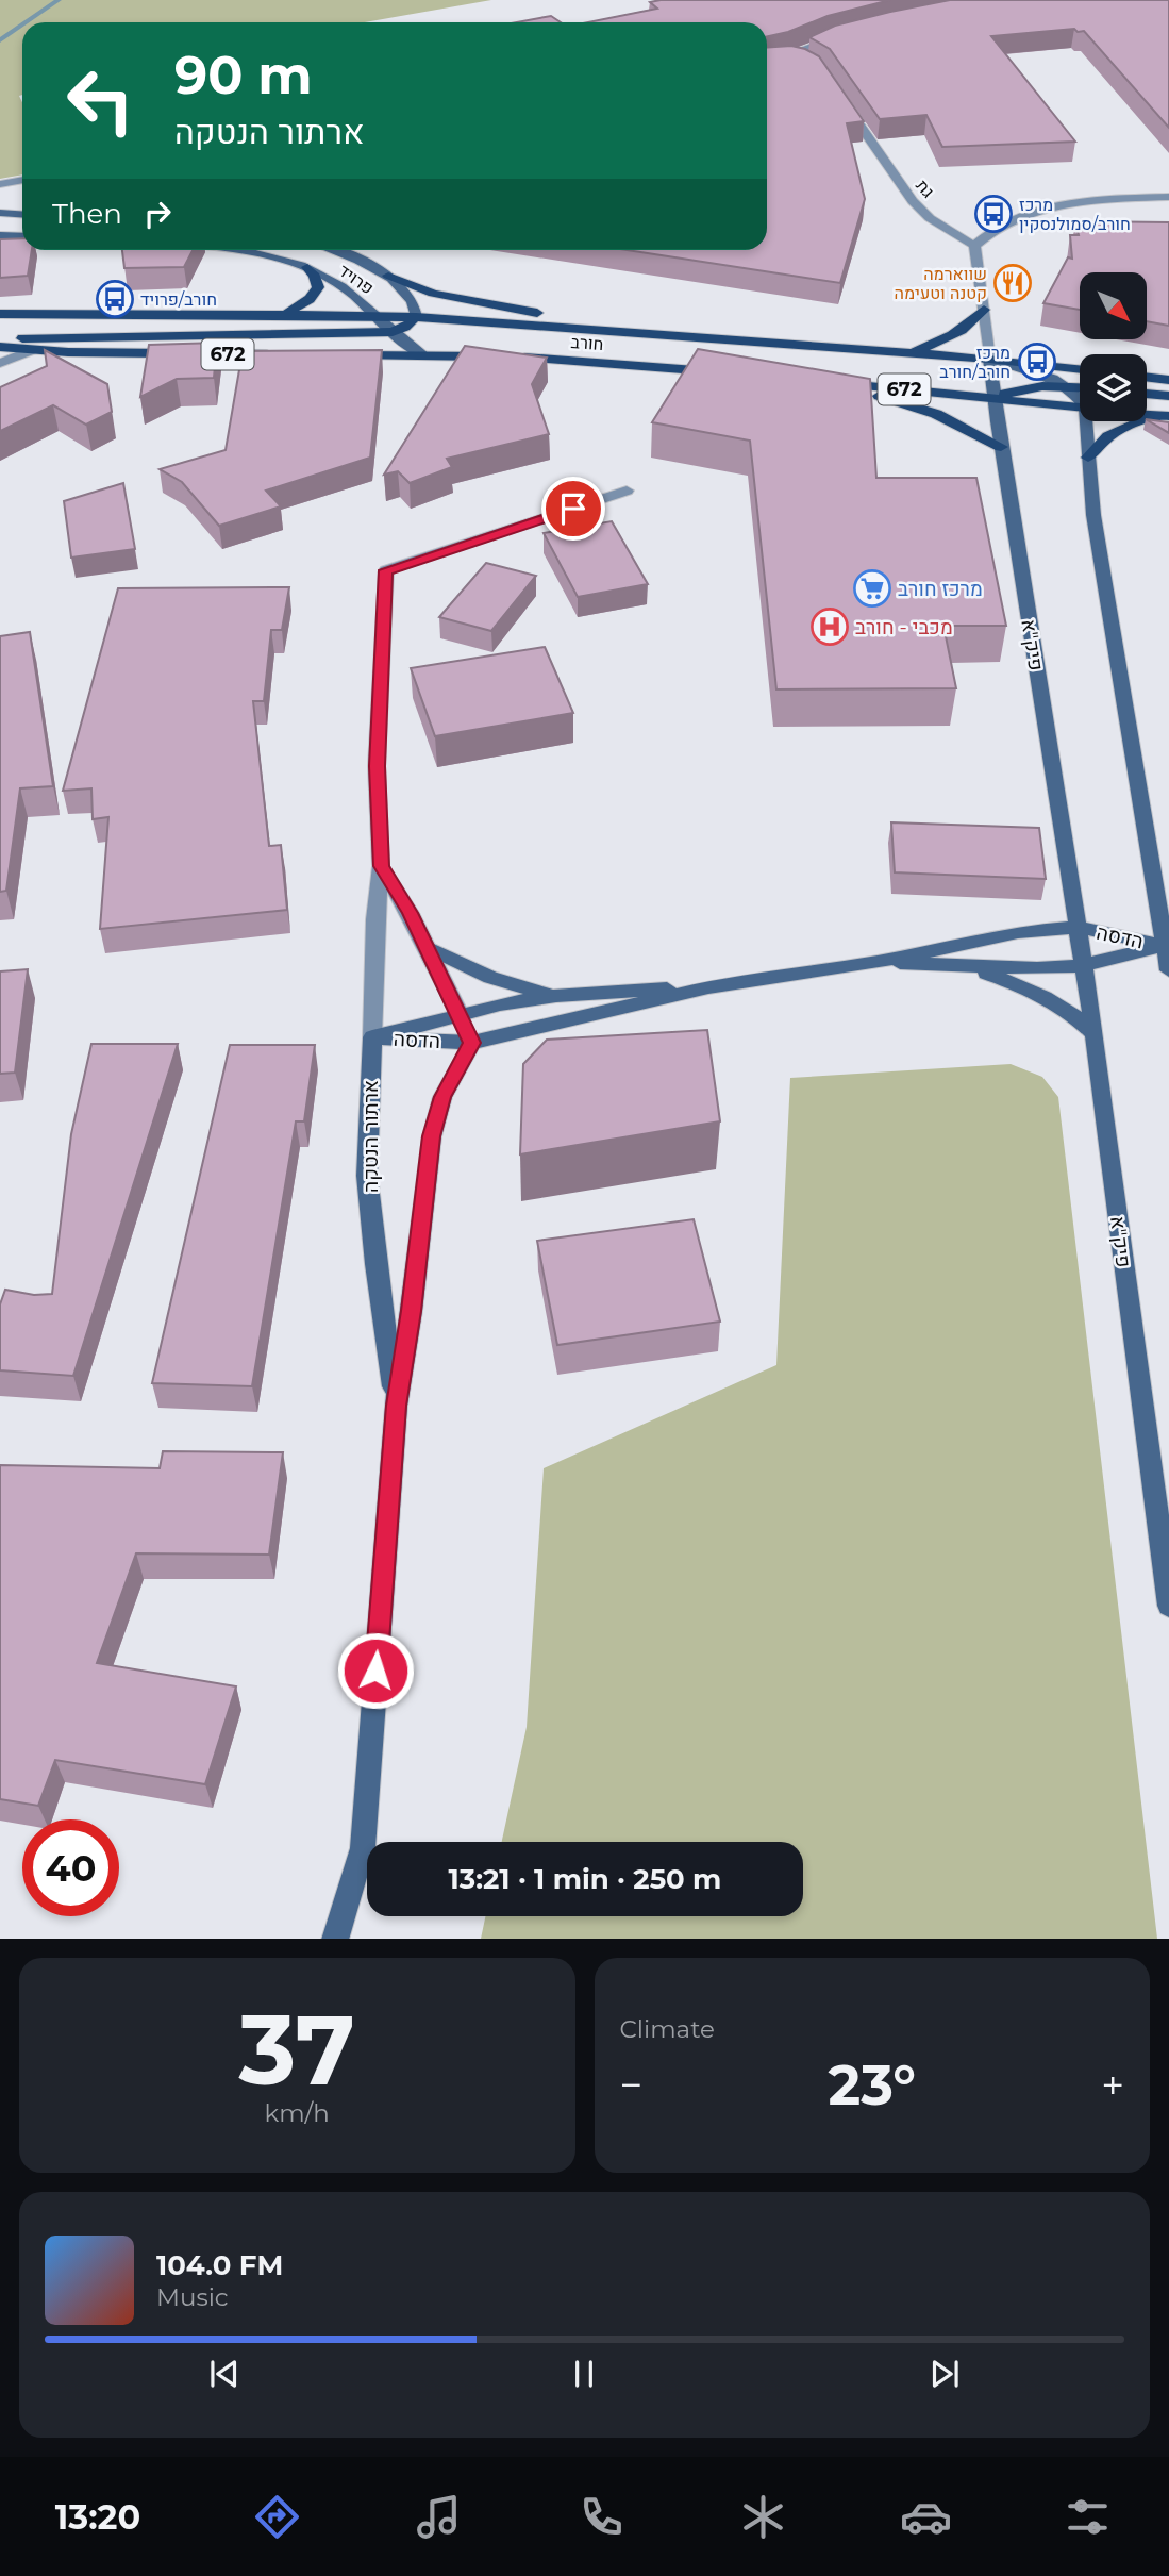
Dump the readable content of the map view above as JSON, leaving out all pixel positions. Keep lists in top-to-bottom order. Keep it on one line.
{"streets":{"main road":["פרויד","חורב","672","פיק\"א","הדסה","ארתור הנטקה"],"street":["גת"]},"crossings":[["פרויד","חורב"],["חורב","פיק\"א"],["672","פיק\"א"],["פיק\"א","הדסה"],["הדסה","ארתור הנטקה"]],"places":{"bus stop":["מרכז חורב/סמולנסקין","חורב/פרויד","מרכז חורב/חורב"],"restaurant":["שווארמה קטנה וטעימה"],"supermarket":["מרכז חורב"],"hospital":["מכבי - חורב"]},"north":"bottom right","page":{"turn":["90 m","ארתור הנטקה"],"then":"Then","limit":"40","trip":"13:21 · 1 min · 250 m","tile":[["37","km/h"],"Climate"],"heat":["−","23°","+"],"song":["104.0 FM","Music"],"tabs":"13:20"}}
